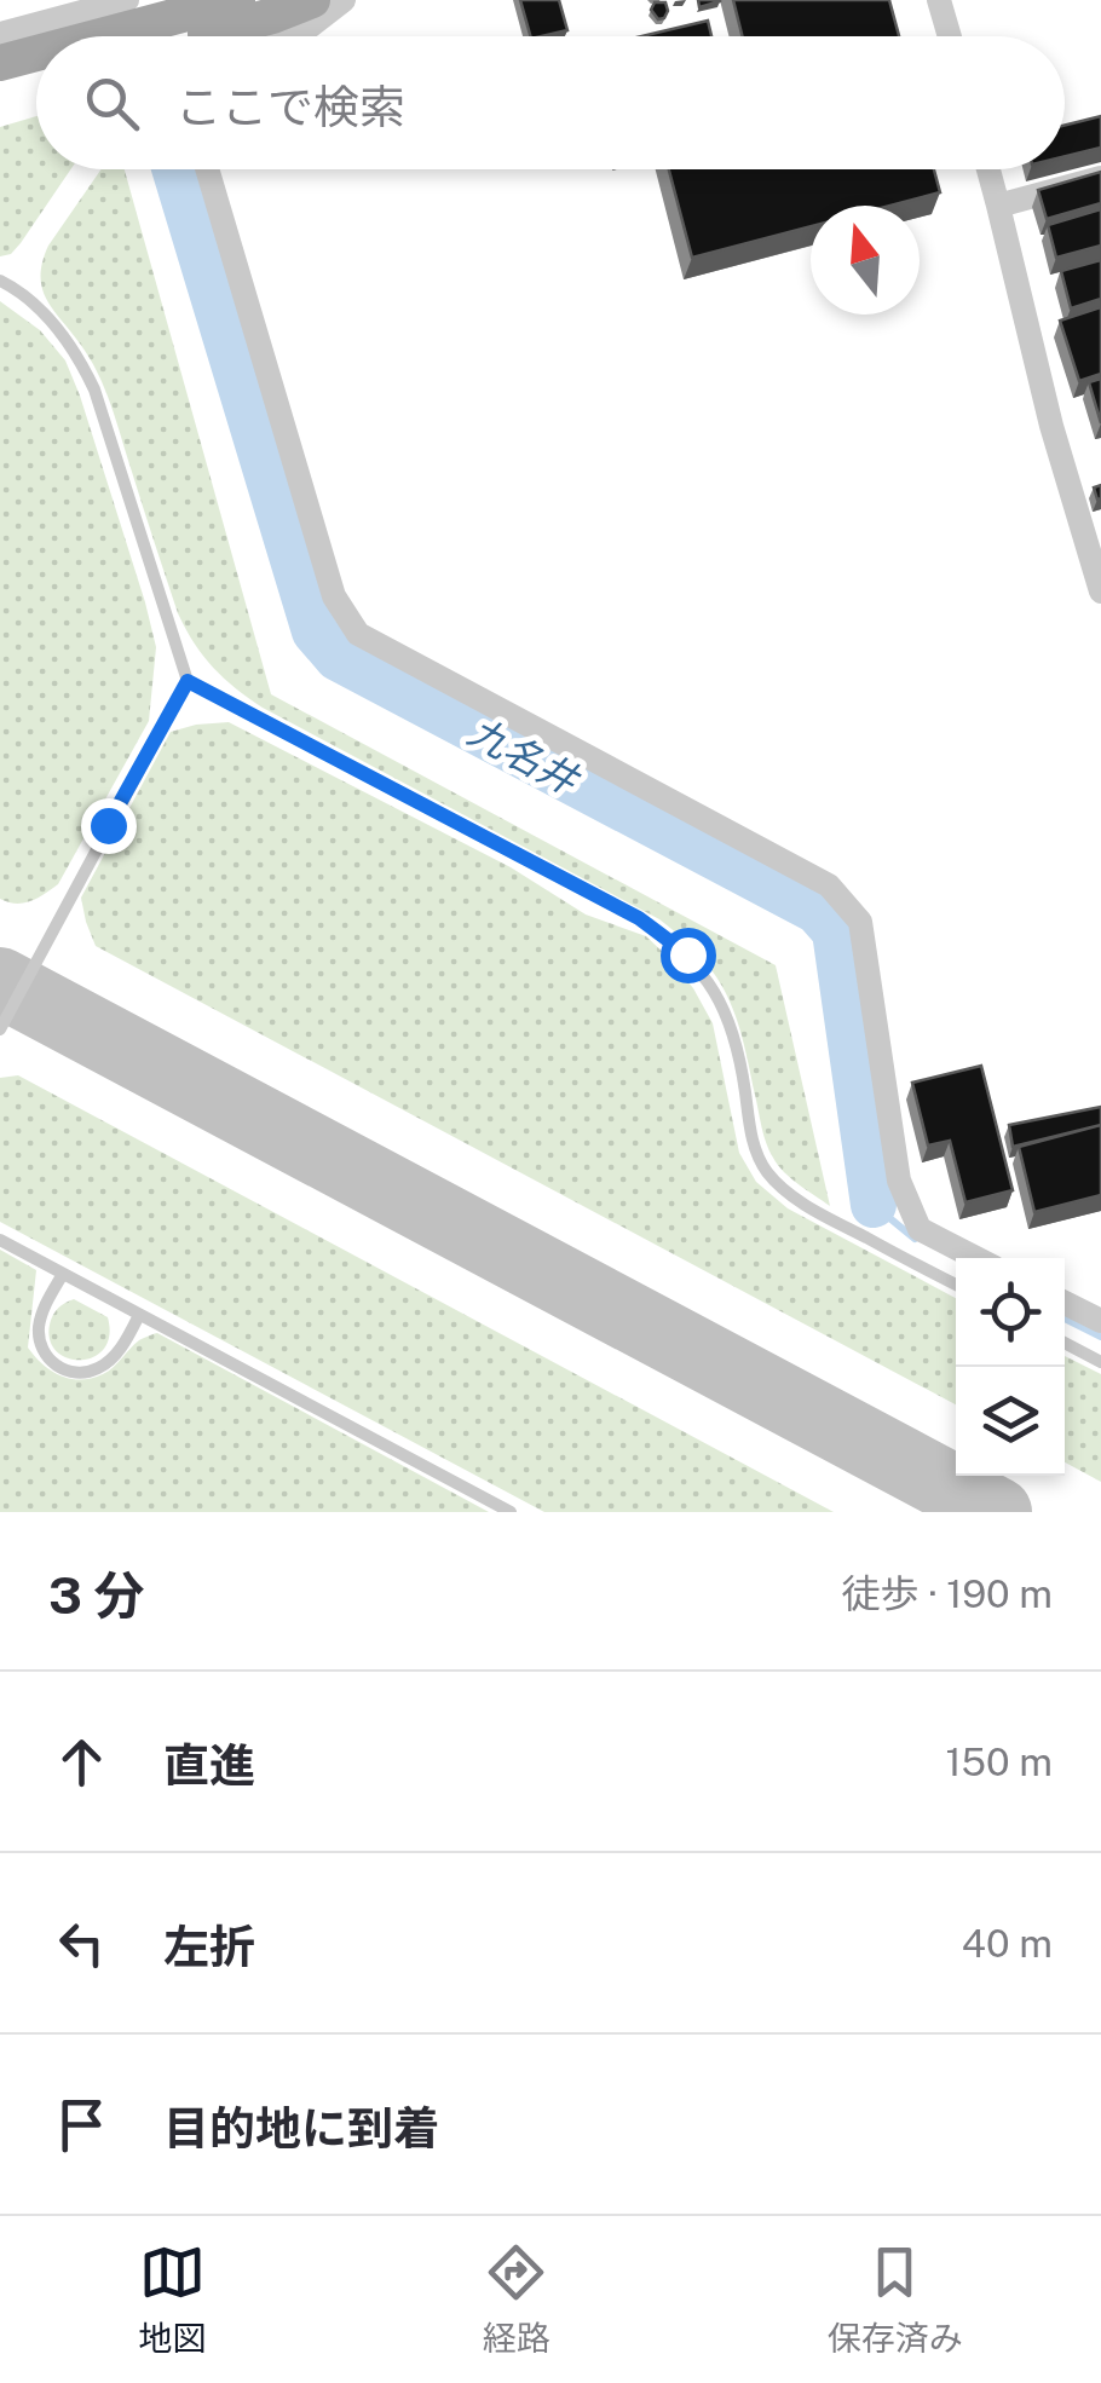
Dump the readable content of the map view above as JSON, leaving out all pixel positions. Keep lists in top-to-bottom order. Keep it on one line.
{"water":["九名井"],"north":"top","page":{"search":"ここで検索","heading":["3 分","徒歩 · 190 m"],"list":[["直進","150 m"],["左折","40 m"],"目的地に到着"],"nav":["地図","経路","保存済み"]}}
